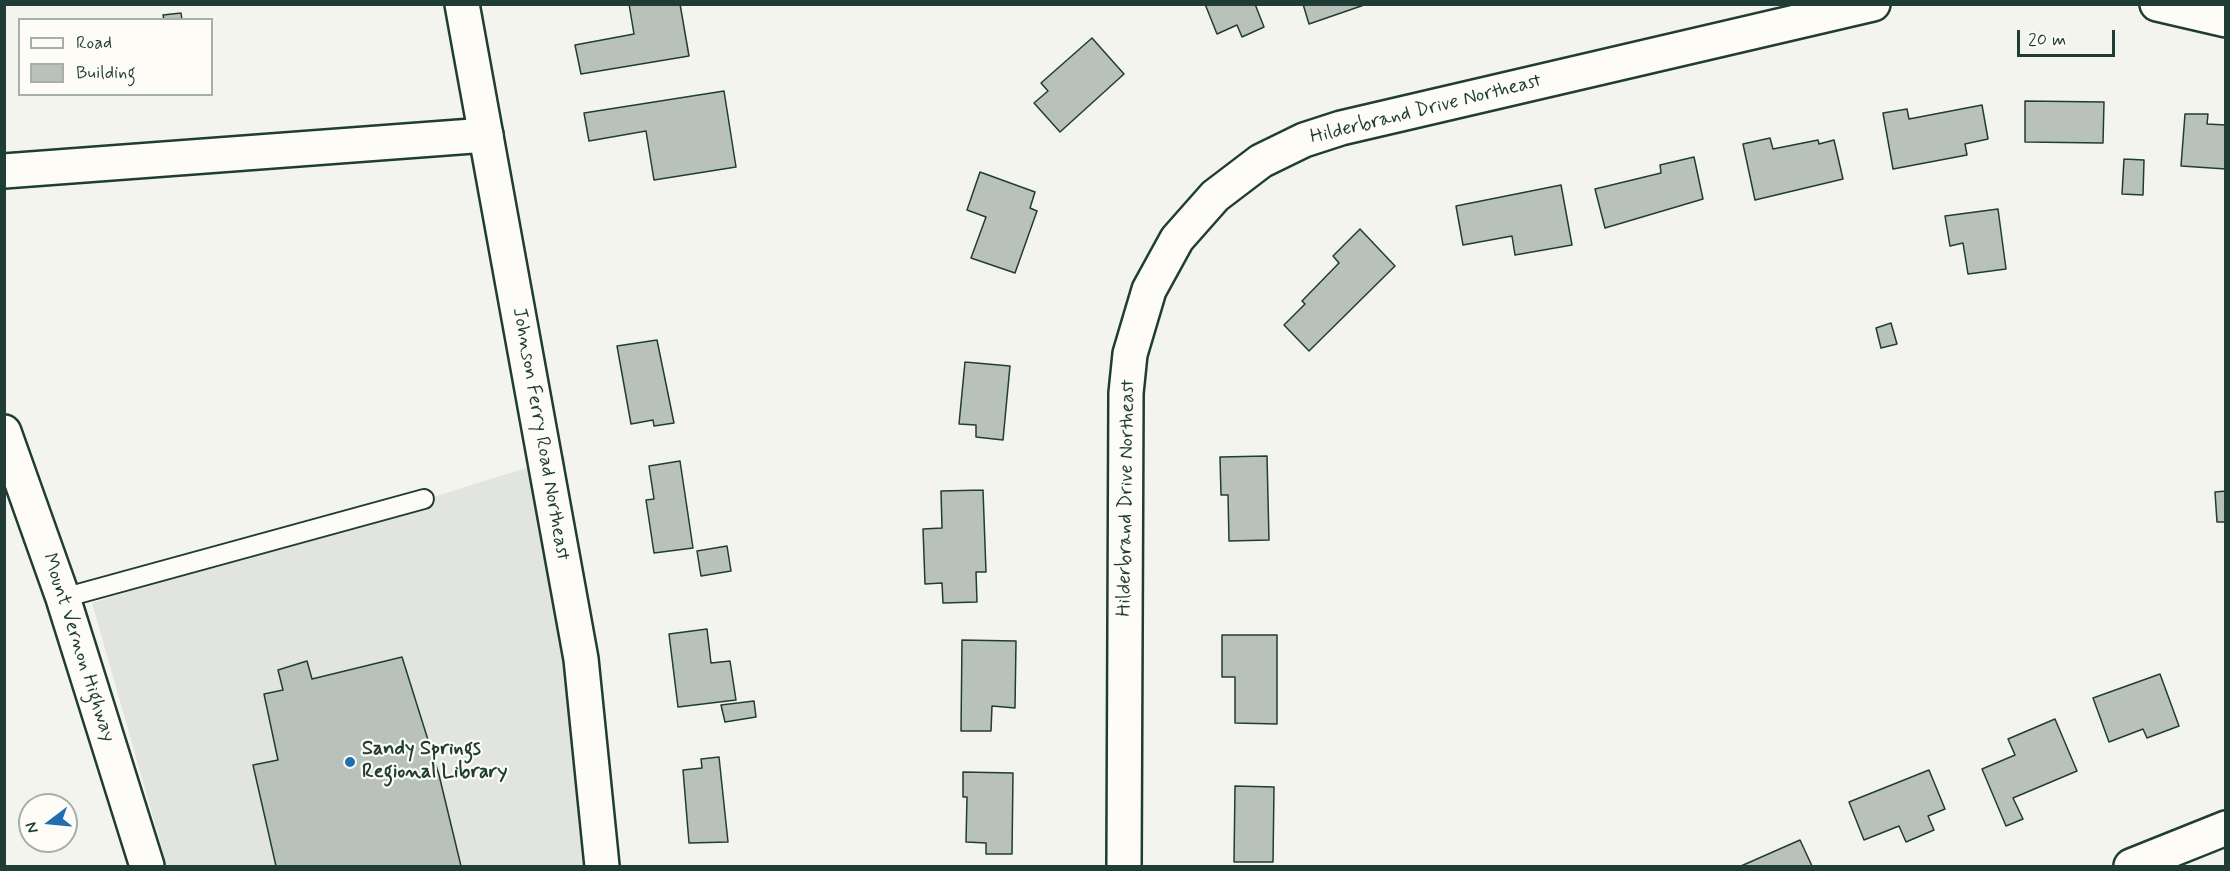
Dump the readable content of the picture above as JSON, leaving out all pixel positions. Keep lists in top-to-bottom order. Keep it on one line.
{"streets":{"street":["Hilderbrand Drive Northeast","Johnson Ferry Road Northeast","Mount Vernon Highway"]},"places":["Sandy Springs Regional Library"],"legend":["Road","Building"],"scale_bar":"20 m","north":"left"}
